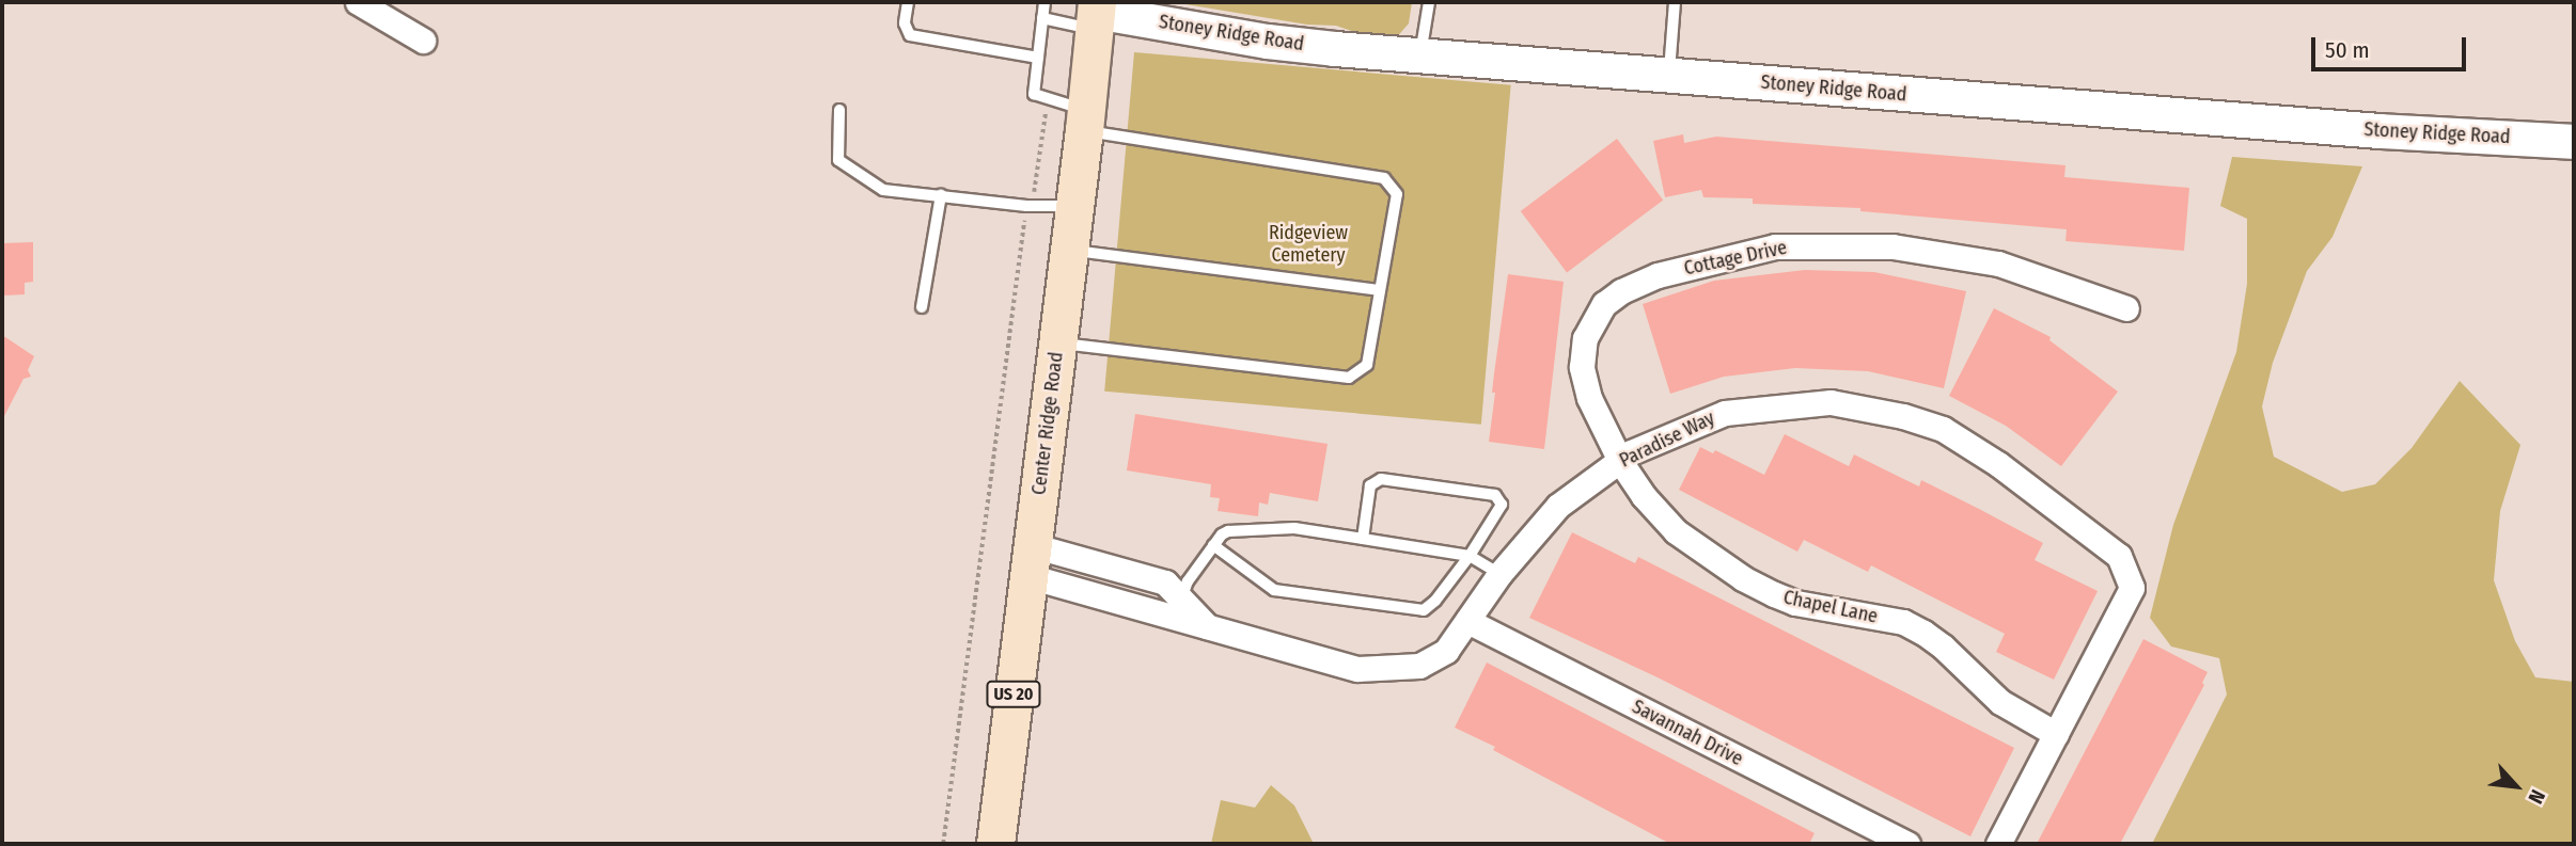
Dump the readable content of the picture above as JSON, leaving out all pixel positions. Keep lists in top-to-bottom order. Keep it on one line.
{"streets":{"main road":["Center Ridge Road","US 20"],"street":["Stoney Ridge Road","Cottage Drive","Paradise Way","Chapel Lane","Savannah Drive"]},"crossings":[["Stoney Ridge Road","Center Ridge Road"],["Cottage Drive","Paradise Way"],["Cottage Drive","Chapel Lane"],["Center Ridge Road","Paradise Way"],["Paradise Way","Chapel Lane"],["Paradise Way","Savannah Drive"]],"parks":["Ridgeview Cemetery"],"scale_bar":"50 m","north":"bottom right"}
